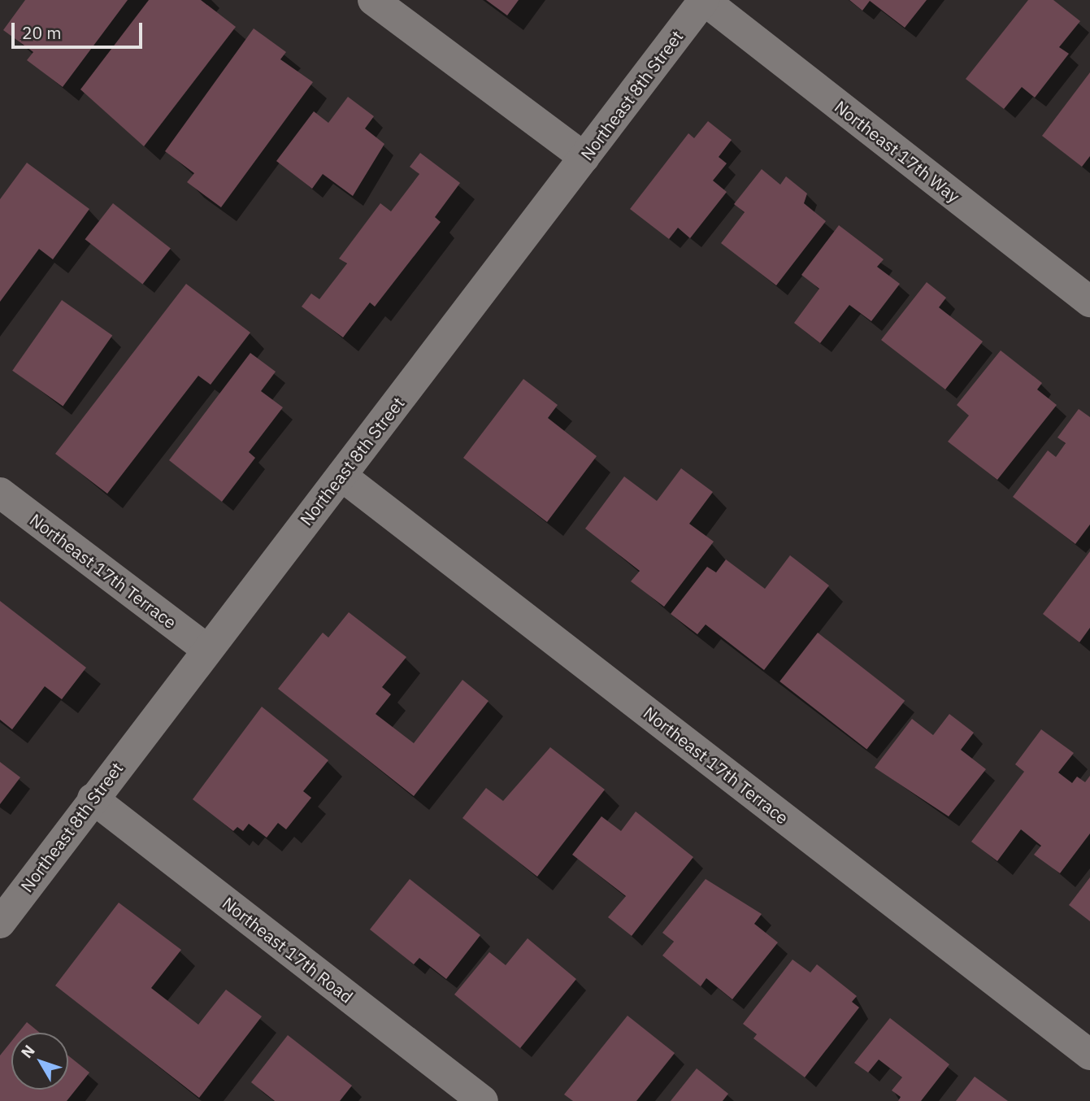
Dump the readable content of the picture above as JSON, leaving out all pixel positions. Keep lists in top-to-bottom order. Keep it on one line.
{"streets":{"street":["Northeast 8th Street","Northeast 17th Way","Northeast 17th Terrace","Northeast 17th Road"]},"crossings":[["Northeast 8th Street","Northeast 17th Way"],["Northeast 8th Street","Northeast 17th Terrace"],["Northeast 8th Street","Northeast 17th Road"]],"scale_bar":"20 m","north":"top left"}
